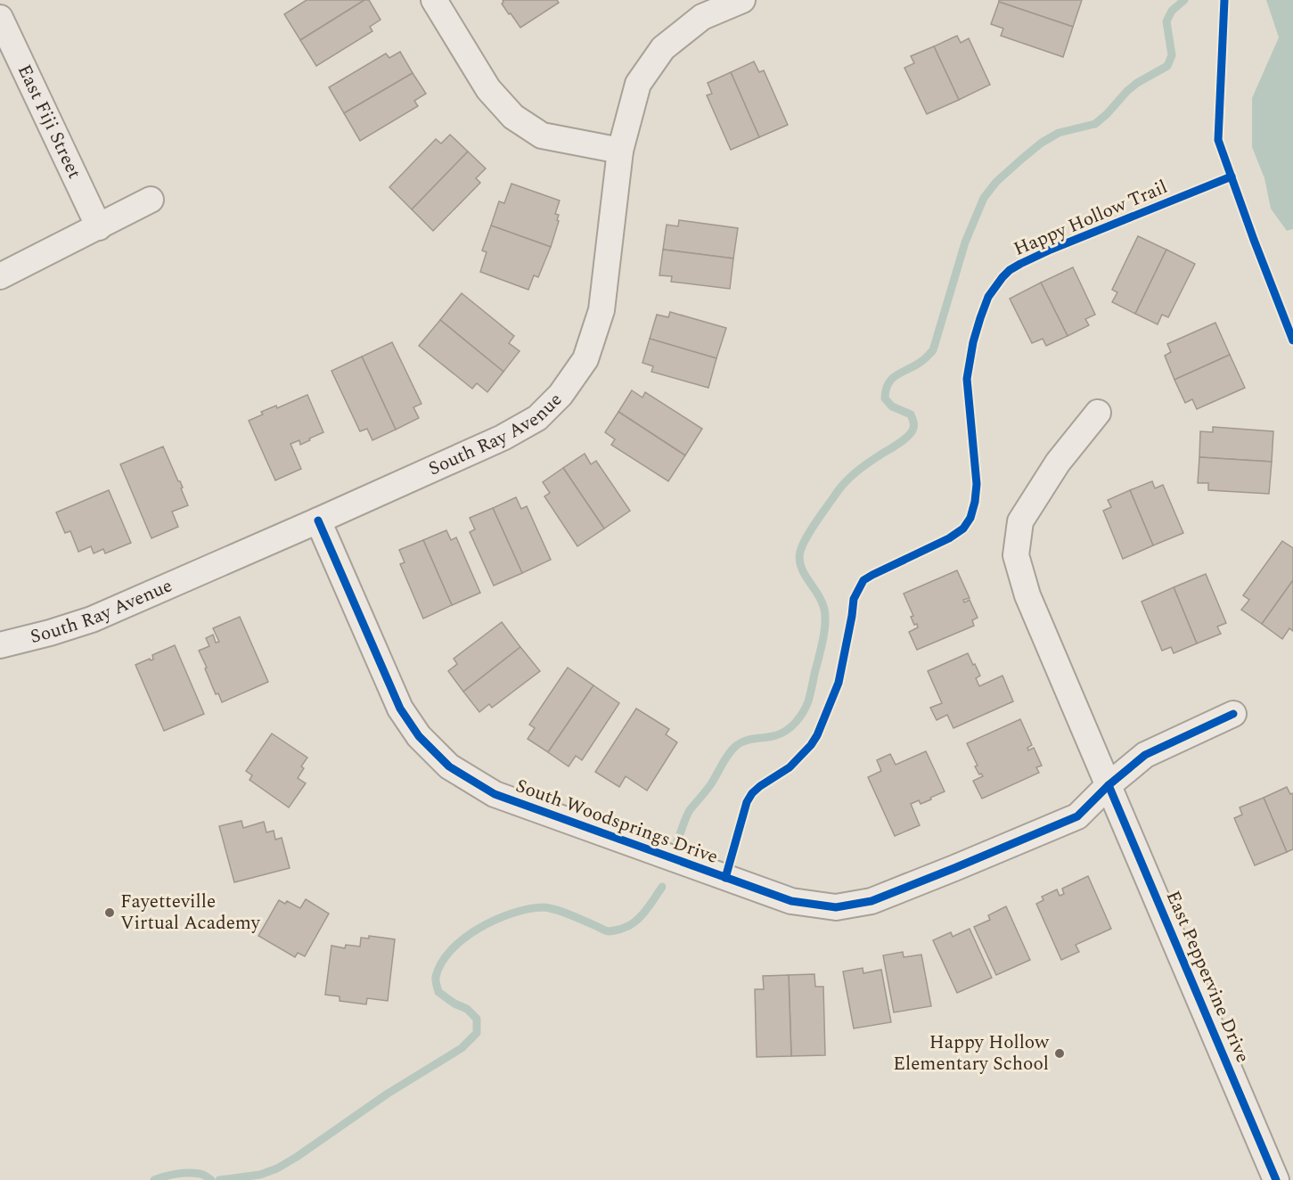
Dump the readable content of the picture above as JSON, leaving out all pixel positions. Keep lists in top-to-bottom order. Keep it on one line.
{"streets":{"street":["East Fiji Street","South Ray Avenue","South Woodsprings Drive","East Peppervine Drive"],"cycle path":["Happy Hollow Trail"]},"crossings":[["South Ray Avenue","South Woodsprings Drive"],["South Woodsprings Drive","East Peppervine Drive"]],"places":["Fayetteville Virtual Academy","Happy Hollow Elementary School"]}
